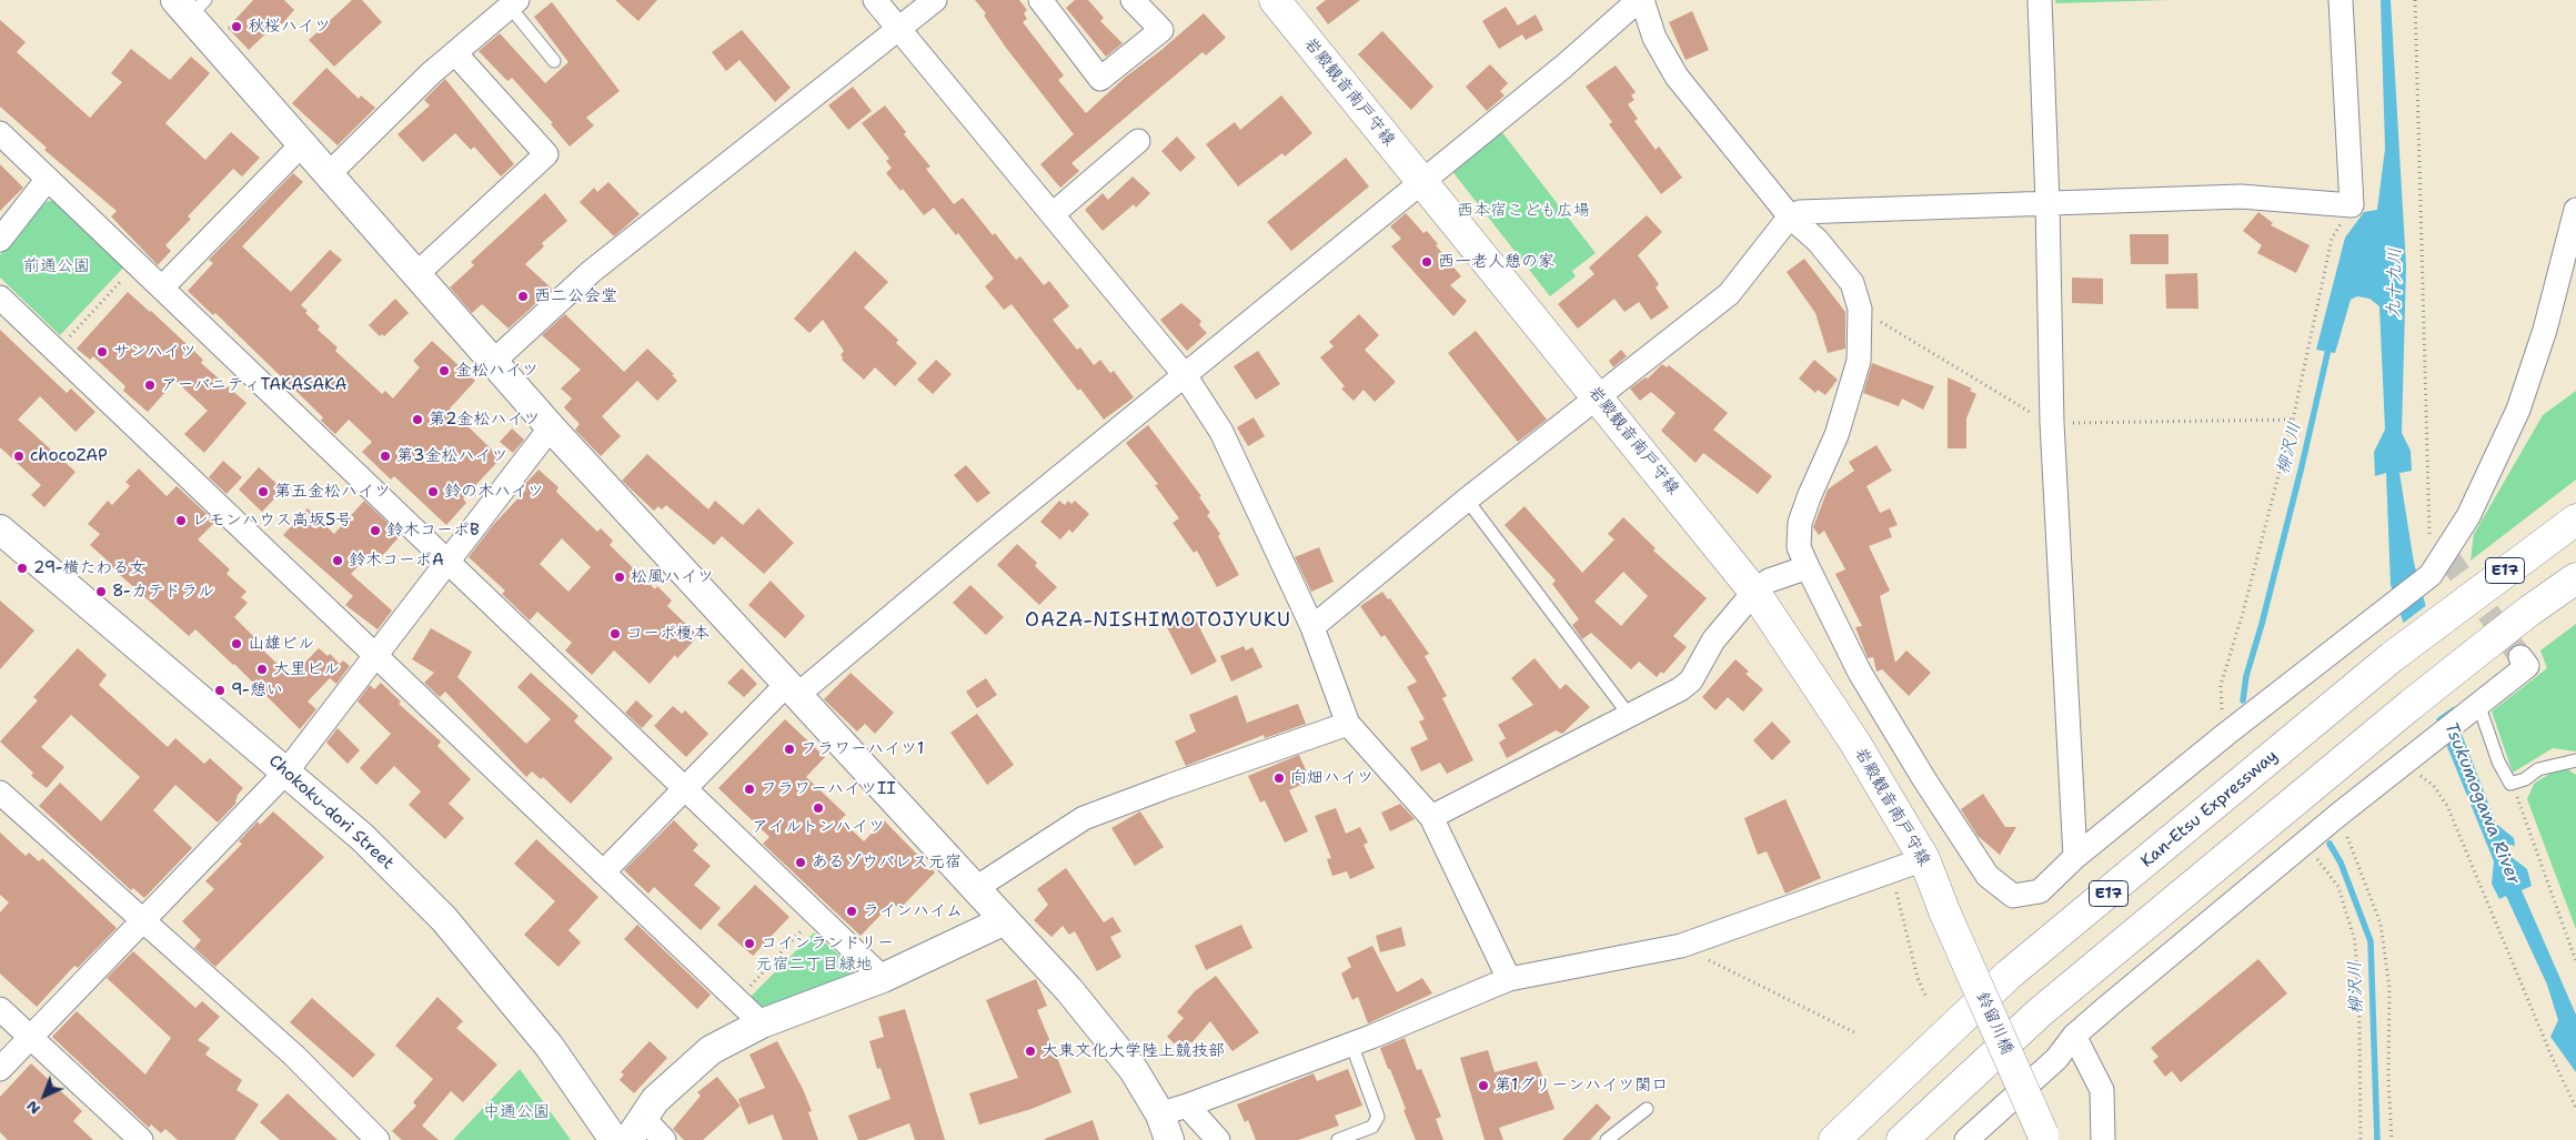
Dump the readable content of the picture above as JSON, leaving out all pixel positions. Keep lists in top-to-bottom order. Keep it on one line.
{"streets":{"main road":["岩殿観音南戸守線","E17","Kan-Etsu Expressway","鈴留川橋"],"street":["Chokoku-dori Street"]},"crossings":[["岩殿観音南戸守線","鈴留川橋"]],"districts":["OAZA-NISHIMOTOJYUKU"],"water":["九十九川","柳沢川","Tsukumogawa River"],"parks":["西本宿こども広場","前通公園","元宿二丁目緑地","中通公園"],"places":["秋桜ハイツ","西一老人憩の家","西二公会堂","サンハイツ","金松ハイツ","アーバニティTAKASAKA","第2金松ハイツ","chocoZAP","第3金松ハイツ","第五金松ハイツ","鈴の木ハイツ","レモンハウス高坂5号","鈴木コーポB","鈴木コーポA","29-横たわる女","松風ハイツ","8-カテドラル","コーポ榎本","山雄ビル","大里ビル","9-憩い","フラワーハイツ1","向畑ハイツ","フラワーハイツII","アイルトンハイツ","あるゾウパレス元宿","ラインハイム","コインランドリー","大東文化大学陸上競技部","第1グリーンハイツ関口"],"north":"bottom left"}
